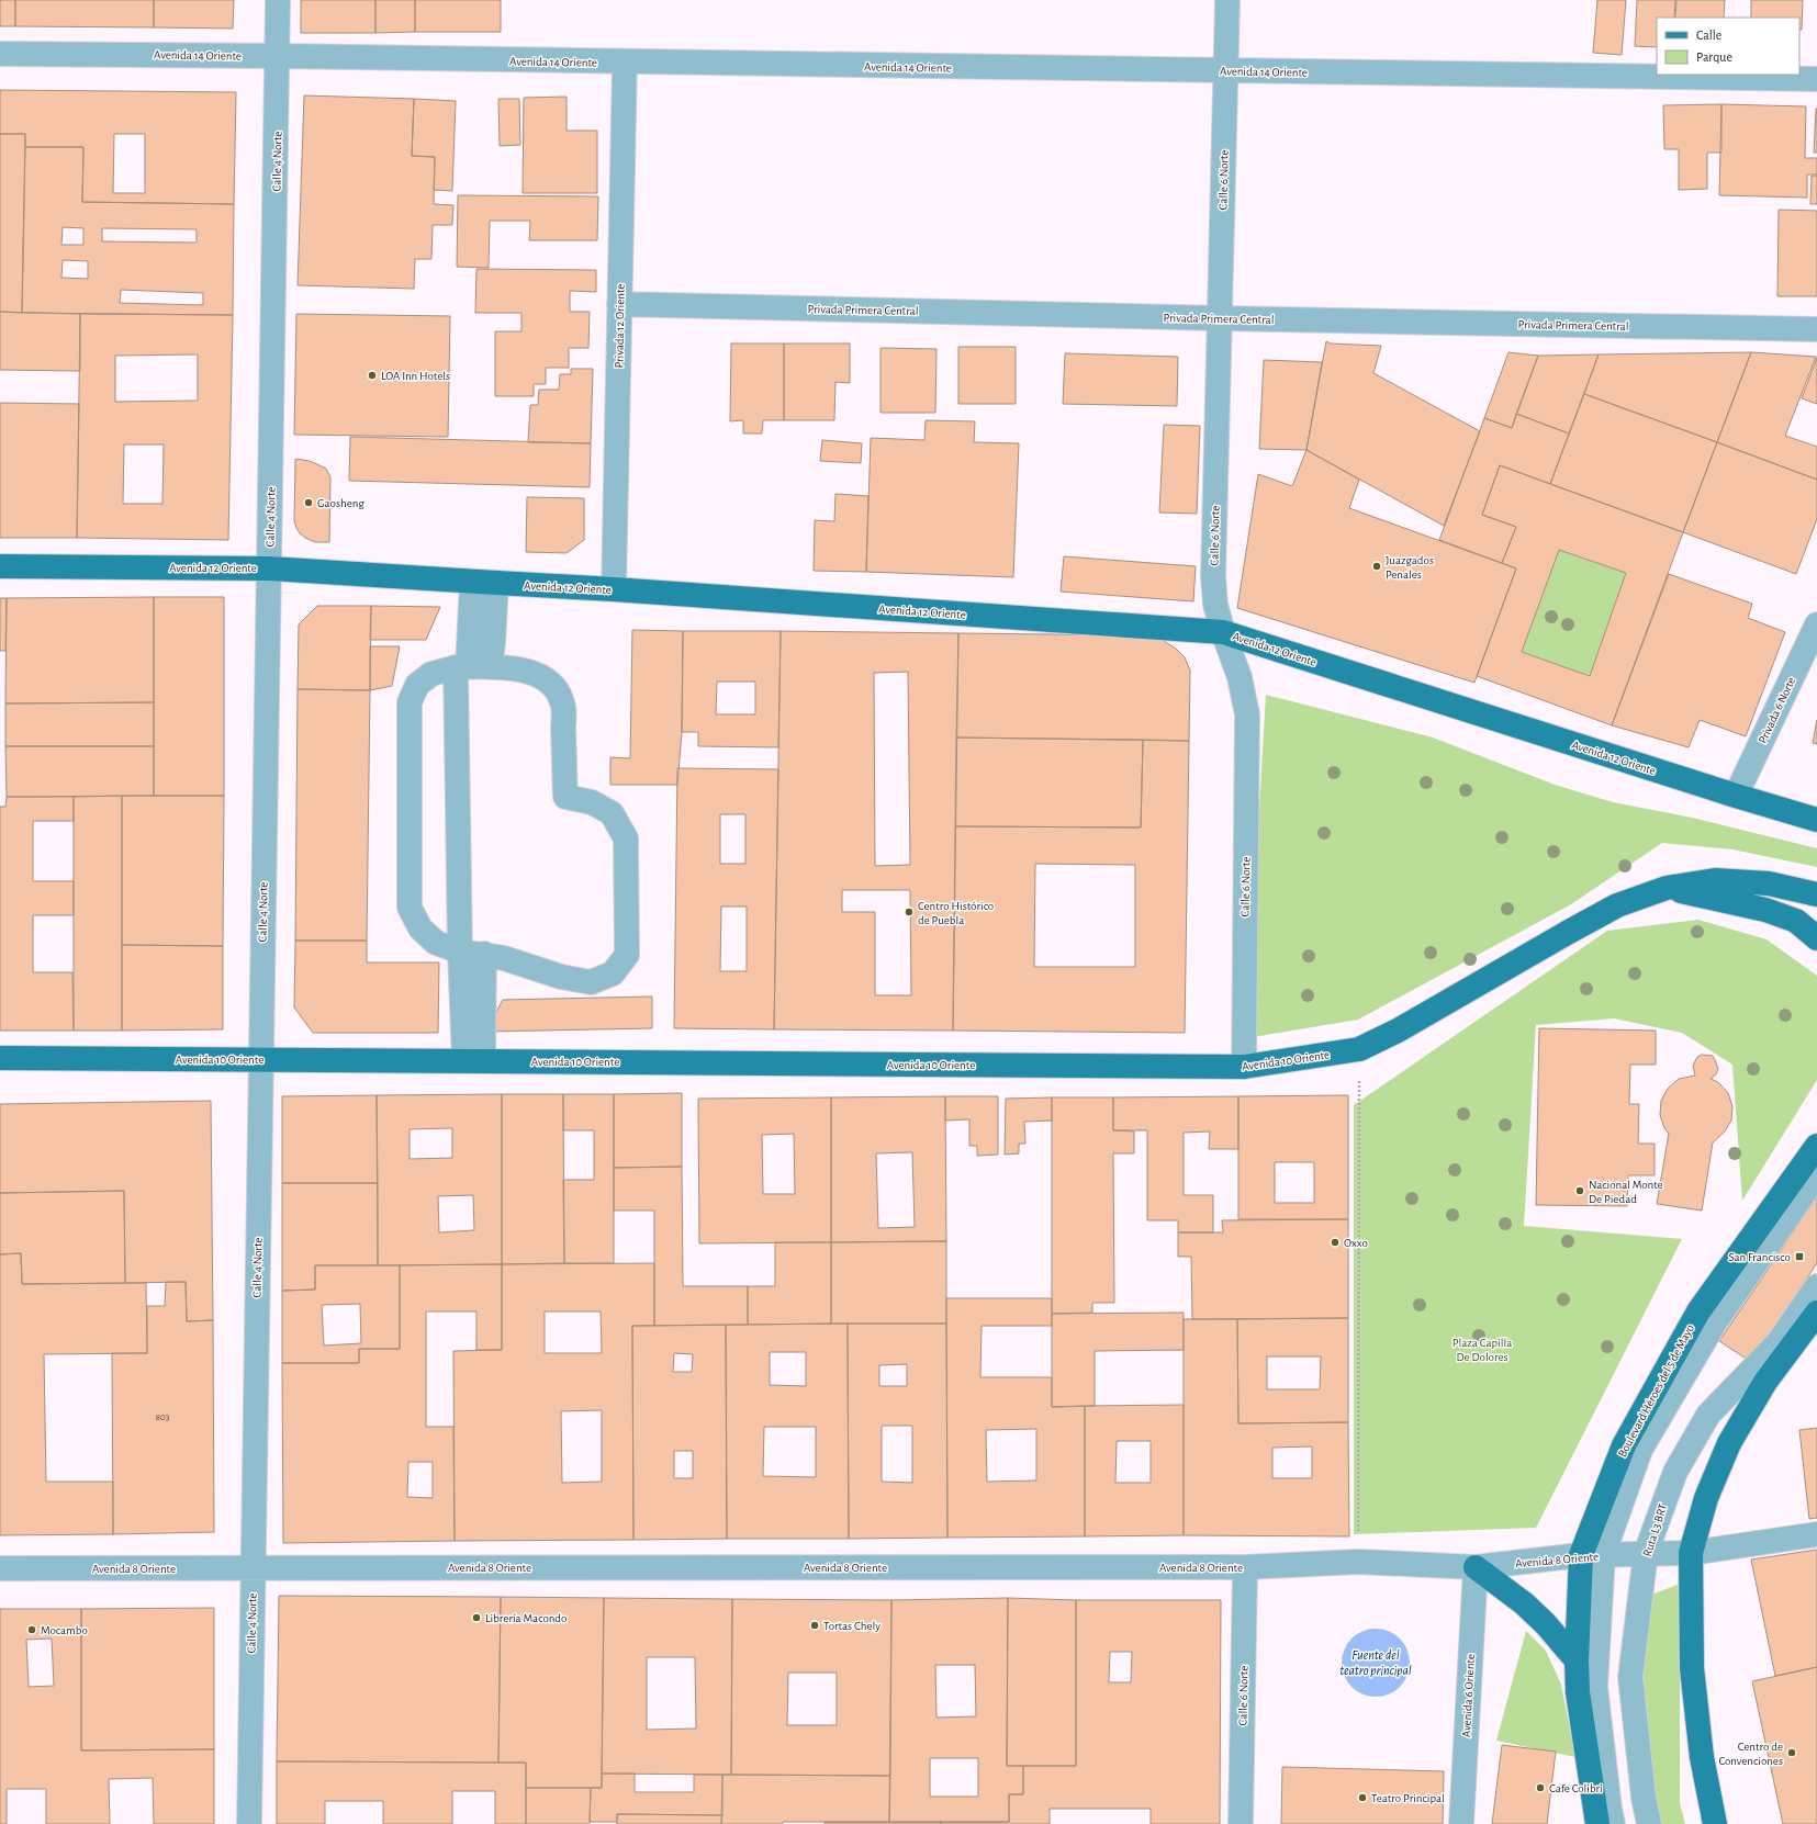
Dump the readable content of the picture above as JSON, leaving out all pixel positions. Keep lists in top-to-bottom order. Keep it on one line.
{"streets":{"main road":["Avenida 12 Oriente","Avenida 10 Oriente","Boulevard Héroes del 5 de Mayo"],"street":["Avenida 14 Oriente","Calle 4 Norte","Calle 6 Norte","Privada Primera Central","Privada 12 Oriente","Privada 6 Norte","Ruta L3 BRT","Avenida 8 Oriente","Avenida 6 Oriente"]},"crossings":[["Avenida 14 Oriente","Calle 4 Norte"],["Avenida 14 Oriente","Calle 6 Norte"],["Avenida 14 Oriente","Privada 12 Oriente"],["Calle 4 Norte","Avenida 12 Oriente"],["Calle 4 Norte","Avenida 10 Oriente"],["Calle 4 Norte","Avenida 8 Oriente"],["Calle 6 Norte","Privada Primera Central"],["Calle 6 Norte","Avenida 12 Oriente"],["Calle 6 Norte","Avenida 10 Oriente"],["Calle 6 Norte","Avenida 8 Oriente"],["Privada Primera Central","Privada 12 Oriente"],["Privada 12 Oriente","Avenida 12 Oriente"],["Avenida 12 Oriente","Privada 6 Norte"],["Boulevard Héroes del 5 de Mayo","Avenida 8 Oriente"],["Ruta L3 BRT","Avenida 8 Oriente"],["Avenida 8 Oriente","Avenida 6 Oriente"]],"water":["Fuente del teatro principal"],"parks":["Plaza Capilla De Dolores"],"places":{"other":["LOA Inn Hotels","Gaosheng","Juazgados Penales","Centro Histórico de Puebla","Nacional Monte De Piedad","Oxxo","Librería Macondo","Tortas Chely","Mocambo","Centro de Convenciones","Cafe Colibri","Teatro Principal"],"transit":["San Francisco"]},"house_numbers":["803"],"legend":["Calle","Parque"]}
